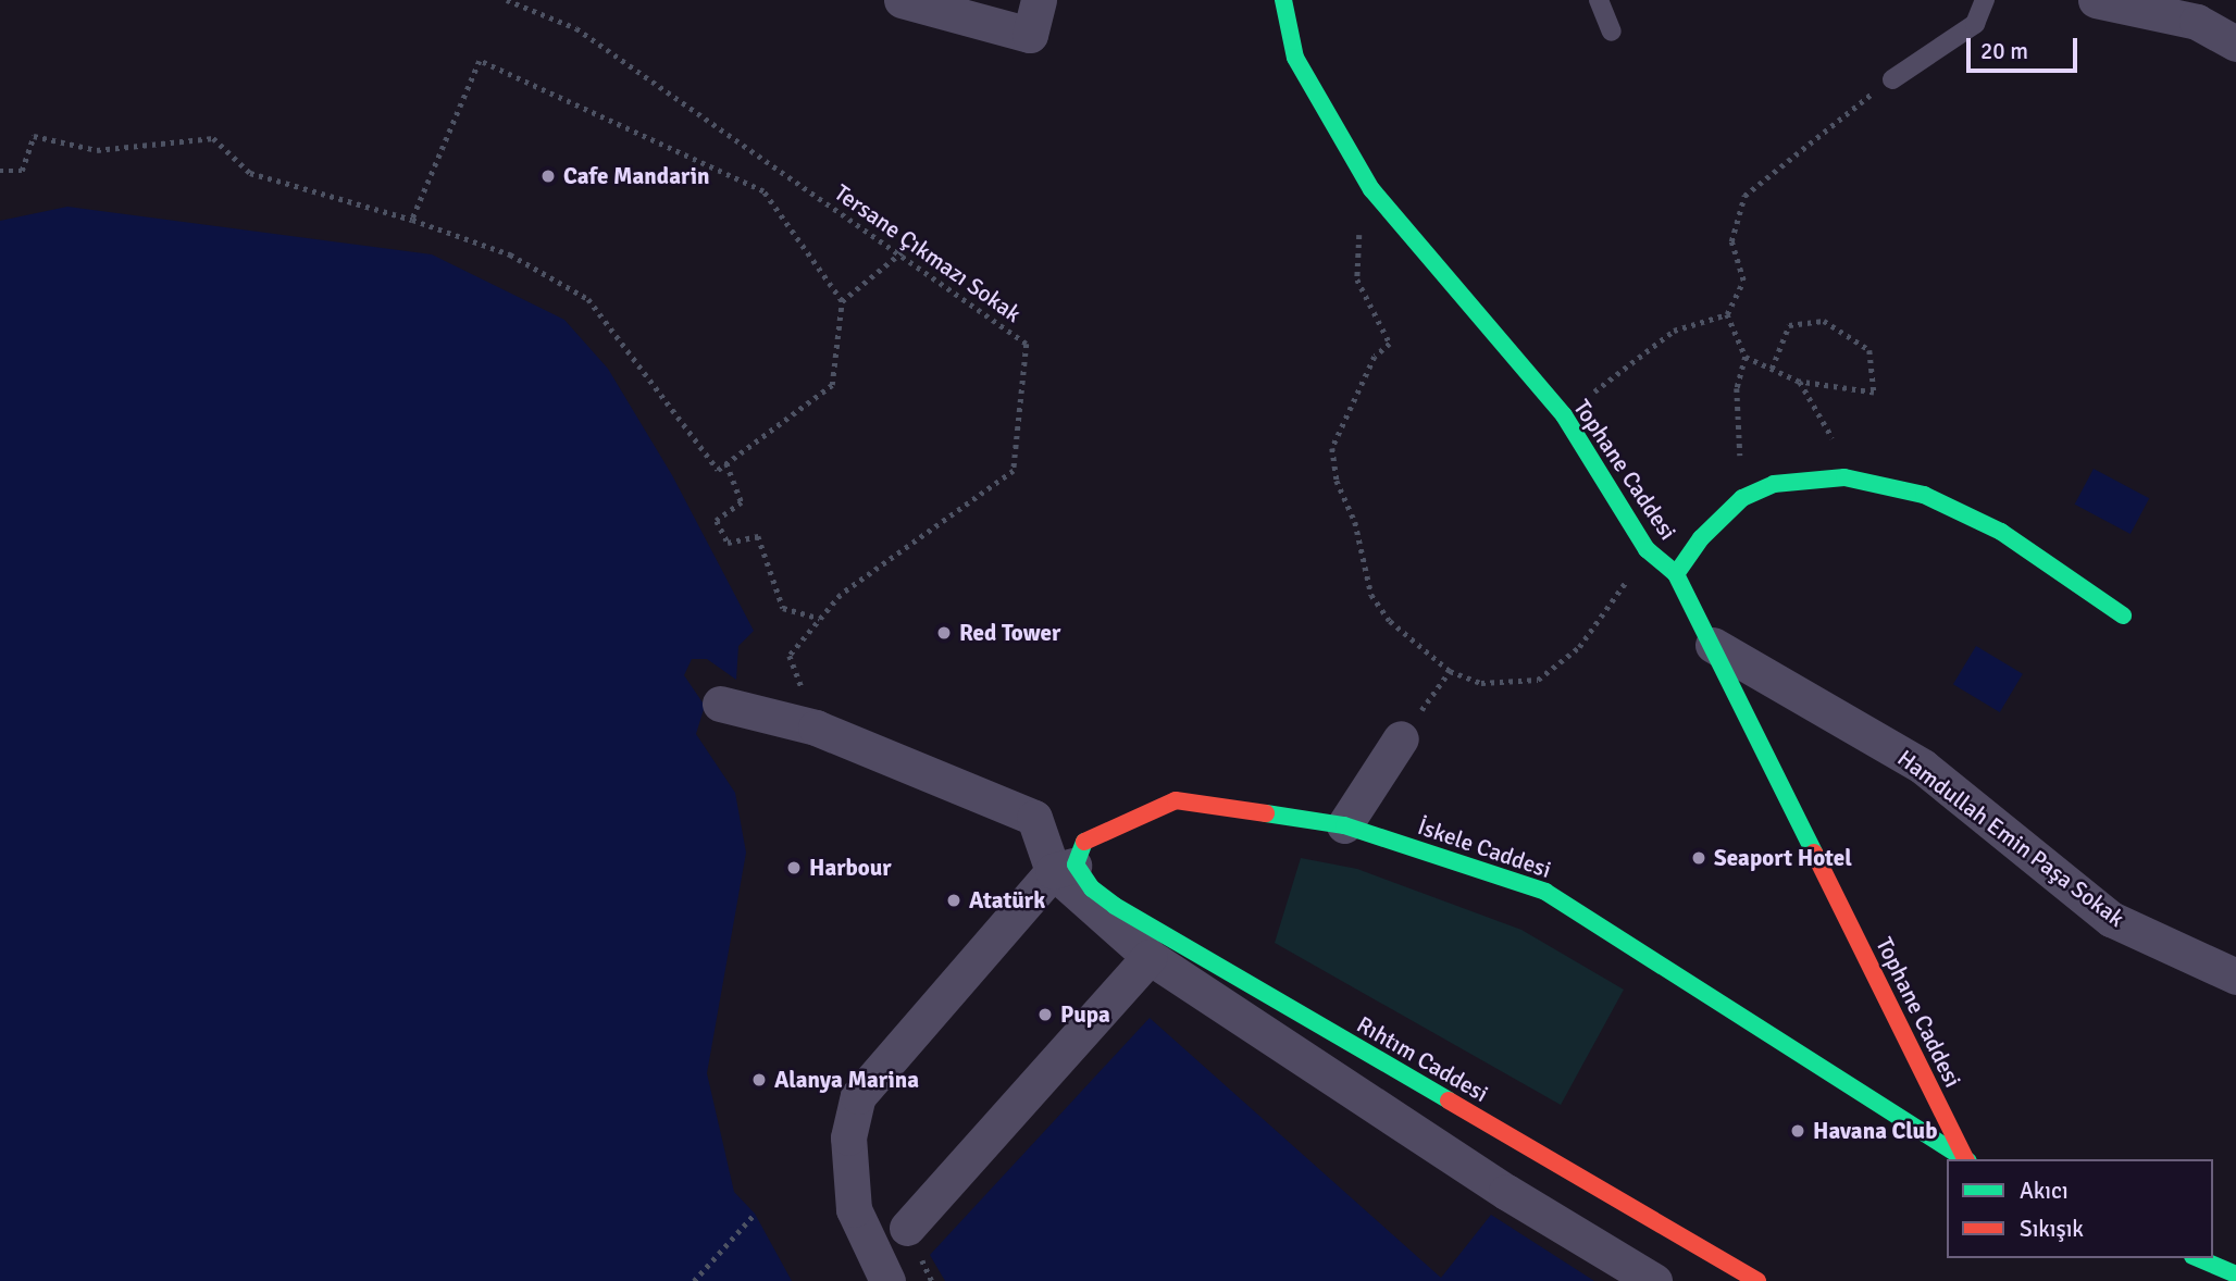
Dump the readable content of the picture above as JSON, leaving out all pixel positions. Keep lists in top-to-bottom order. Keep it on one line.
{"streets":{"street":["Tophane Caddesi","Hamdullah Emin Paşa Sokak","İskele Caddesi","Rıhtım Caddesi"],"path":["Tersane Çıkmazı Sokak"]},"crossings":[["Tophane Caddesi","Hamdullah Emin Paşa Sokak"],["İskele Caddesi","Rıhtım Caddesi"]],"places":["Cafe Mandarin","Red Tower","Seaport Hotel","Harbour","Atatürk","Pupa","Alanya Marina","Havana Club"],"legend":["Akıcı","Sıkışık"],"scale_bar":"20 m"}
